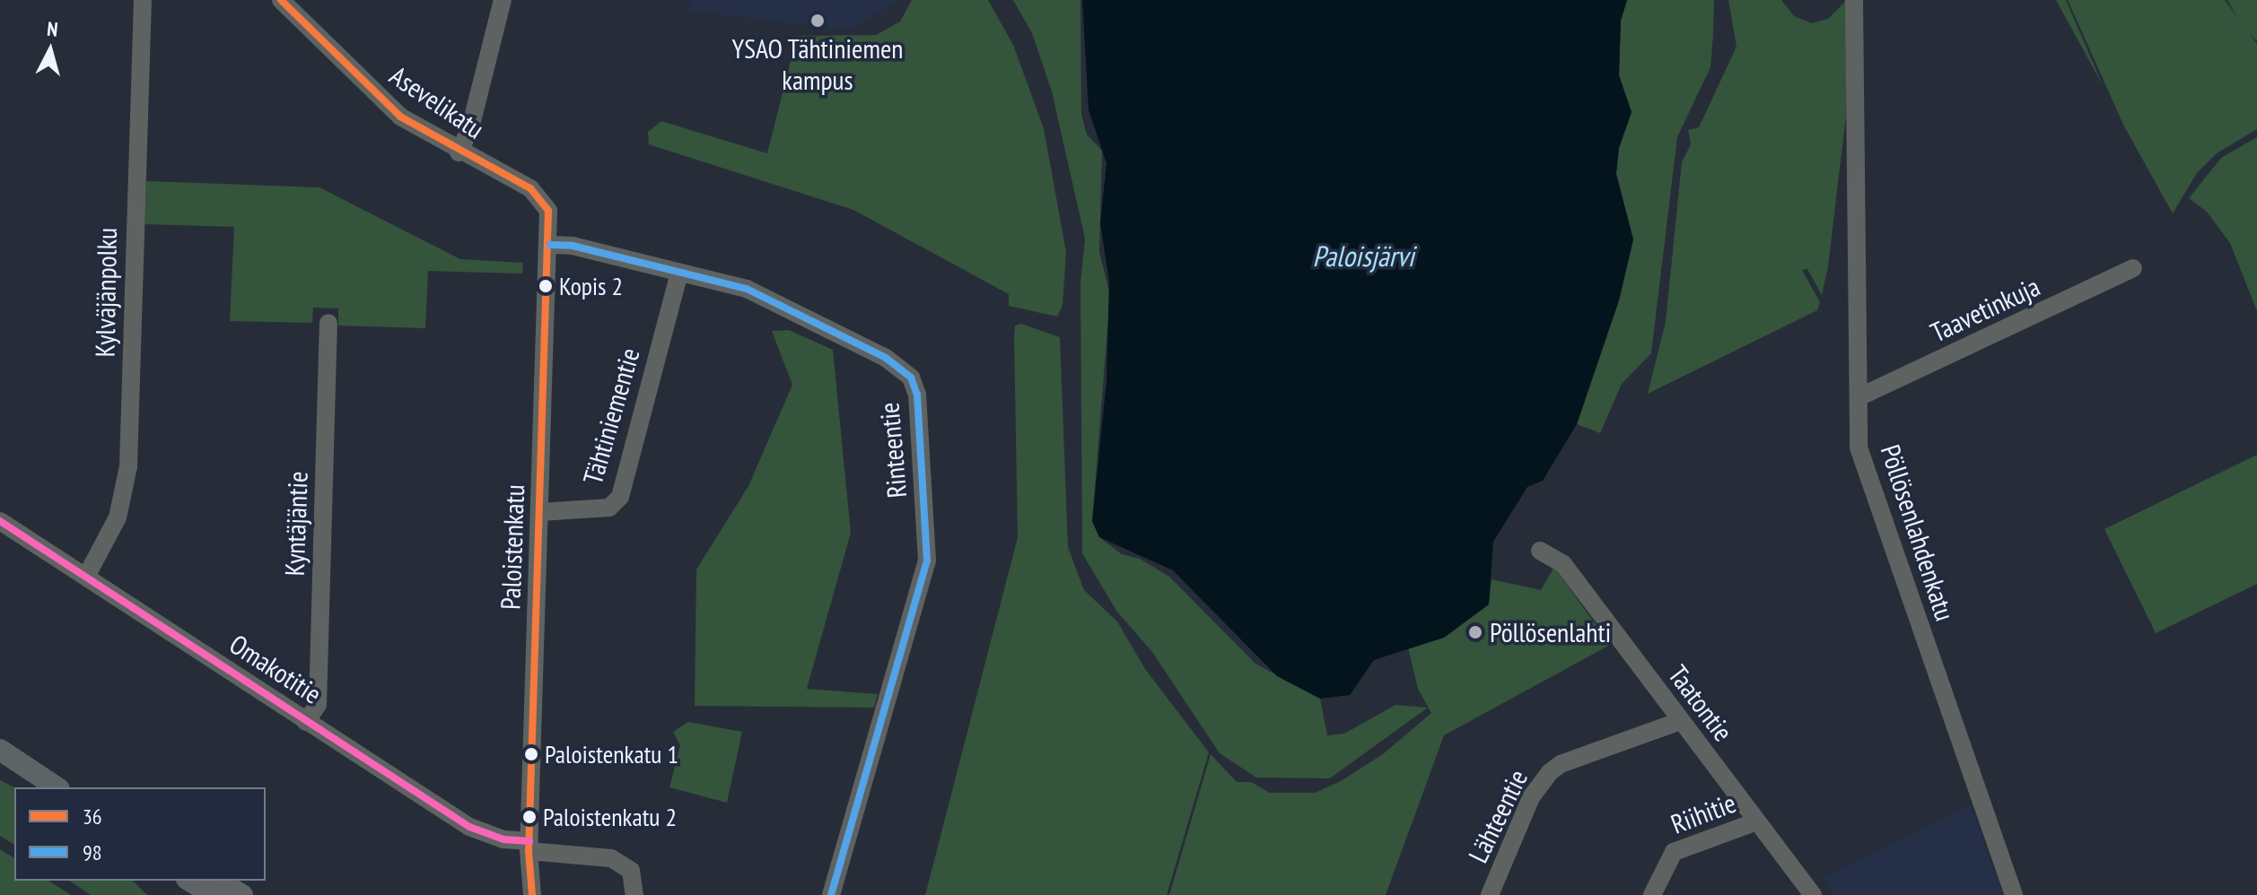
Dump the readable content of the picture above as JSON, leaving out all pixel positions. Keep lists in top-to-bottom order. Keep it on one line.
{"streets":{"street":["Asevelikatu","Kylväjänpolku","Taavetinkuja","Tähtiniementie","Rinteentie","Kyntäjäntie","Pöllösenlahdenkatu","Paloistenkatu","Omakotitie","Taatontie","Riihitie","Lähteentie"]},"crossings":[["Asevelikatu","Paloistenkatu"],["Kylväjänpolku","Omakotitie"],["Taavetinkuja","Pöllösenlahdenkatu"],["Tähtiniementie","Rinteentie"],["Tähtiniementie","Paloistenkatu"],["Rinteentie","Paloistenkatu"],["Kyntäjäntie","Omakotitie"],["Paloistenkatu","Omakotitie"],["Taatontie","Riihitie"],["Taatontie","Lähteentie"]],"water":["Paloisjärvi"],"places":["YSAO Tähtiniemen kampus","Kopis 2","Pöllösenlahti","Paloistenkatu 1","Paloistenkatu 2"],"lines":["transit line 36","transit line 98"],"legend":["36","98"],"north":"top"}
